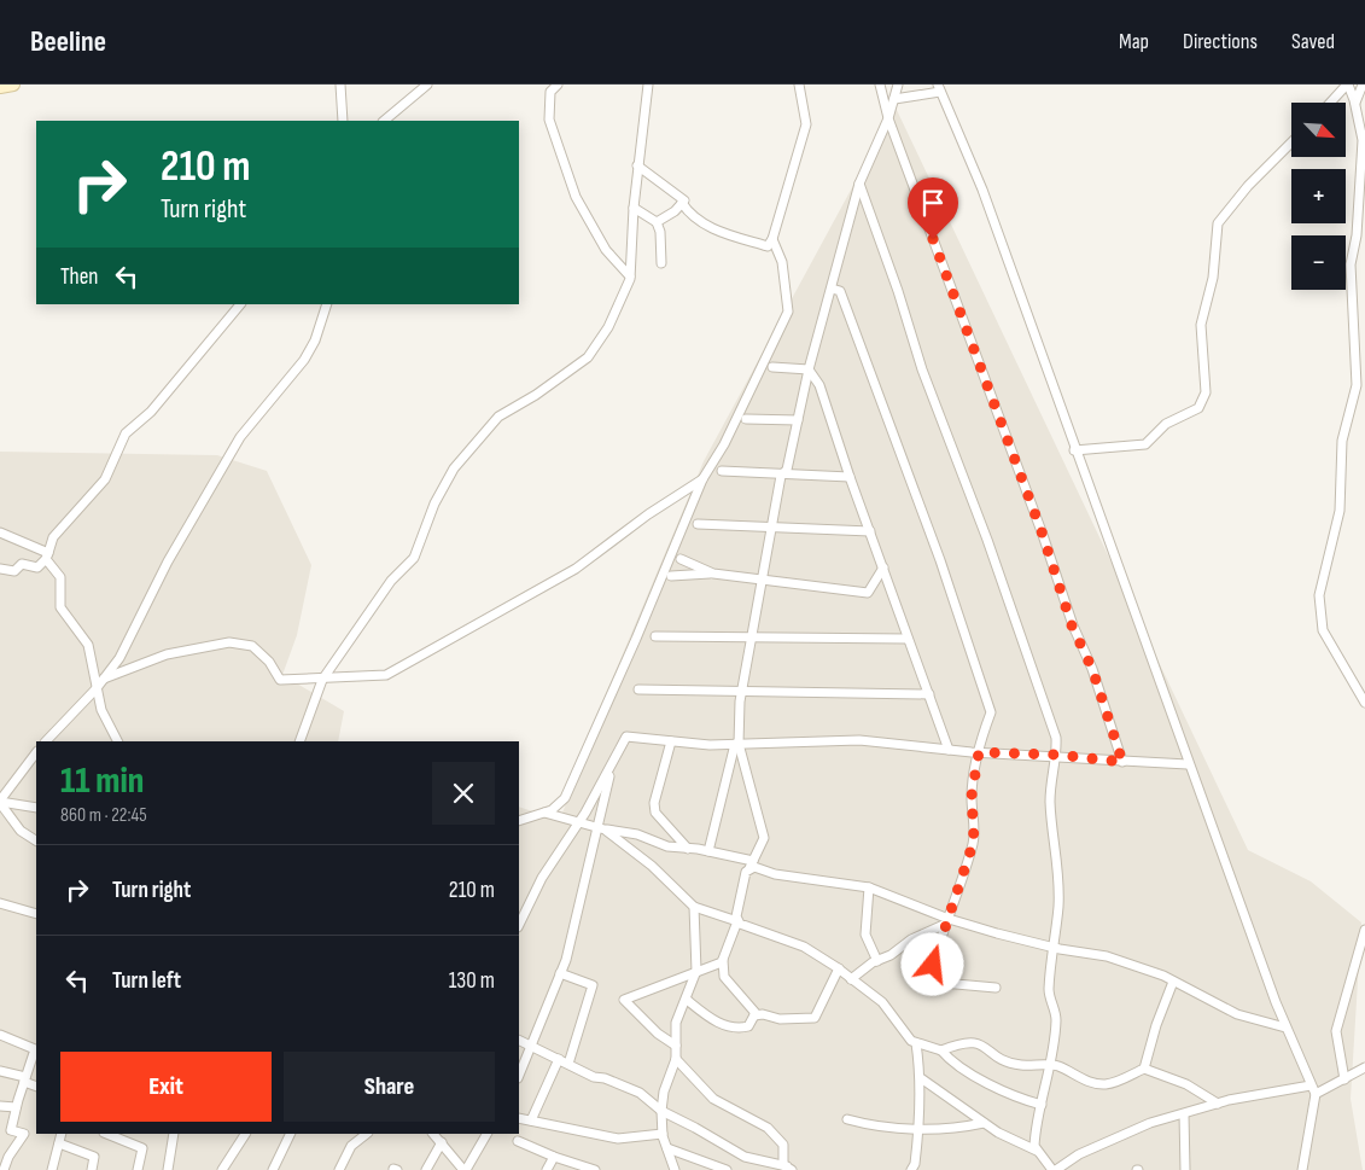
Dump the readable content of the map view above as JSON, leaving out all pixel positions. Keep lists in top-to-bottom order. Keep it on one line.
{"north":"bottom right","page":{"header":"Beeline","nav":["Map","Directions","Saved"],"map_buttons":["+","−"],"turn":["210 m","Turn right"],"then":"Then","heading":["11 min","860 m · 22:45"],"list":[{"name":"Turn right","value":"210 m"},{"name":"Turn left","value":"130 m"}],"buttons":["Exit","Share"]}}
